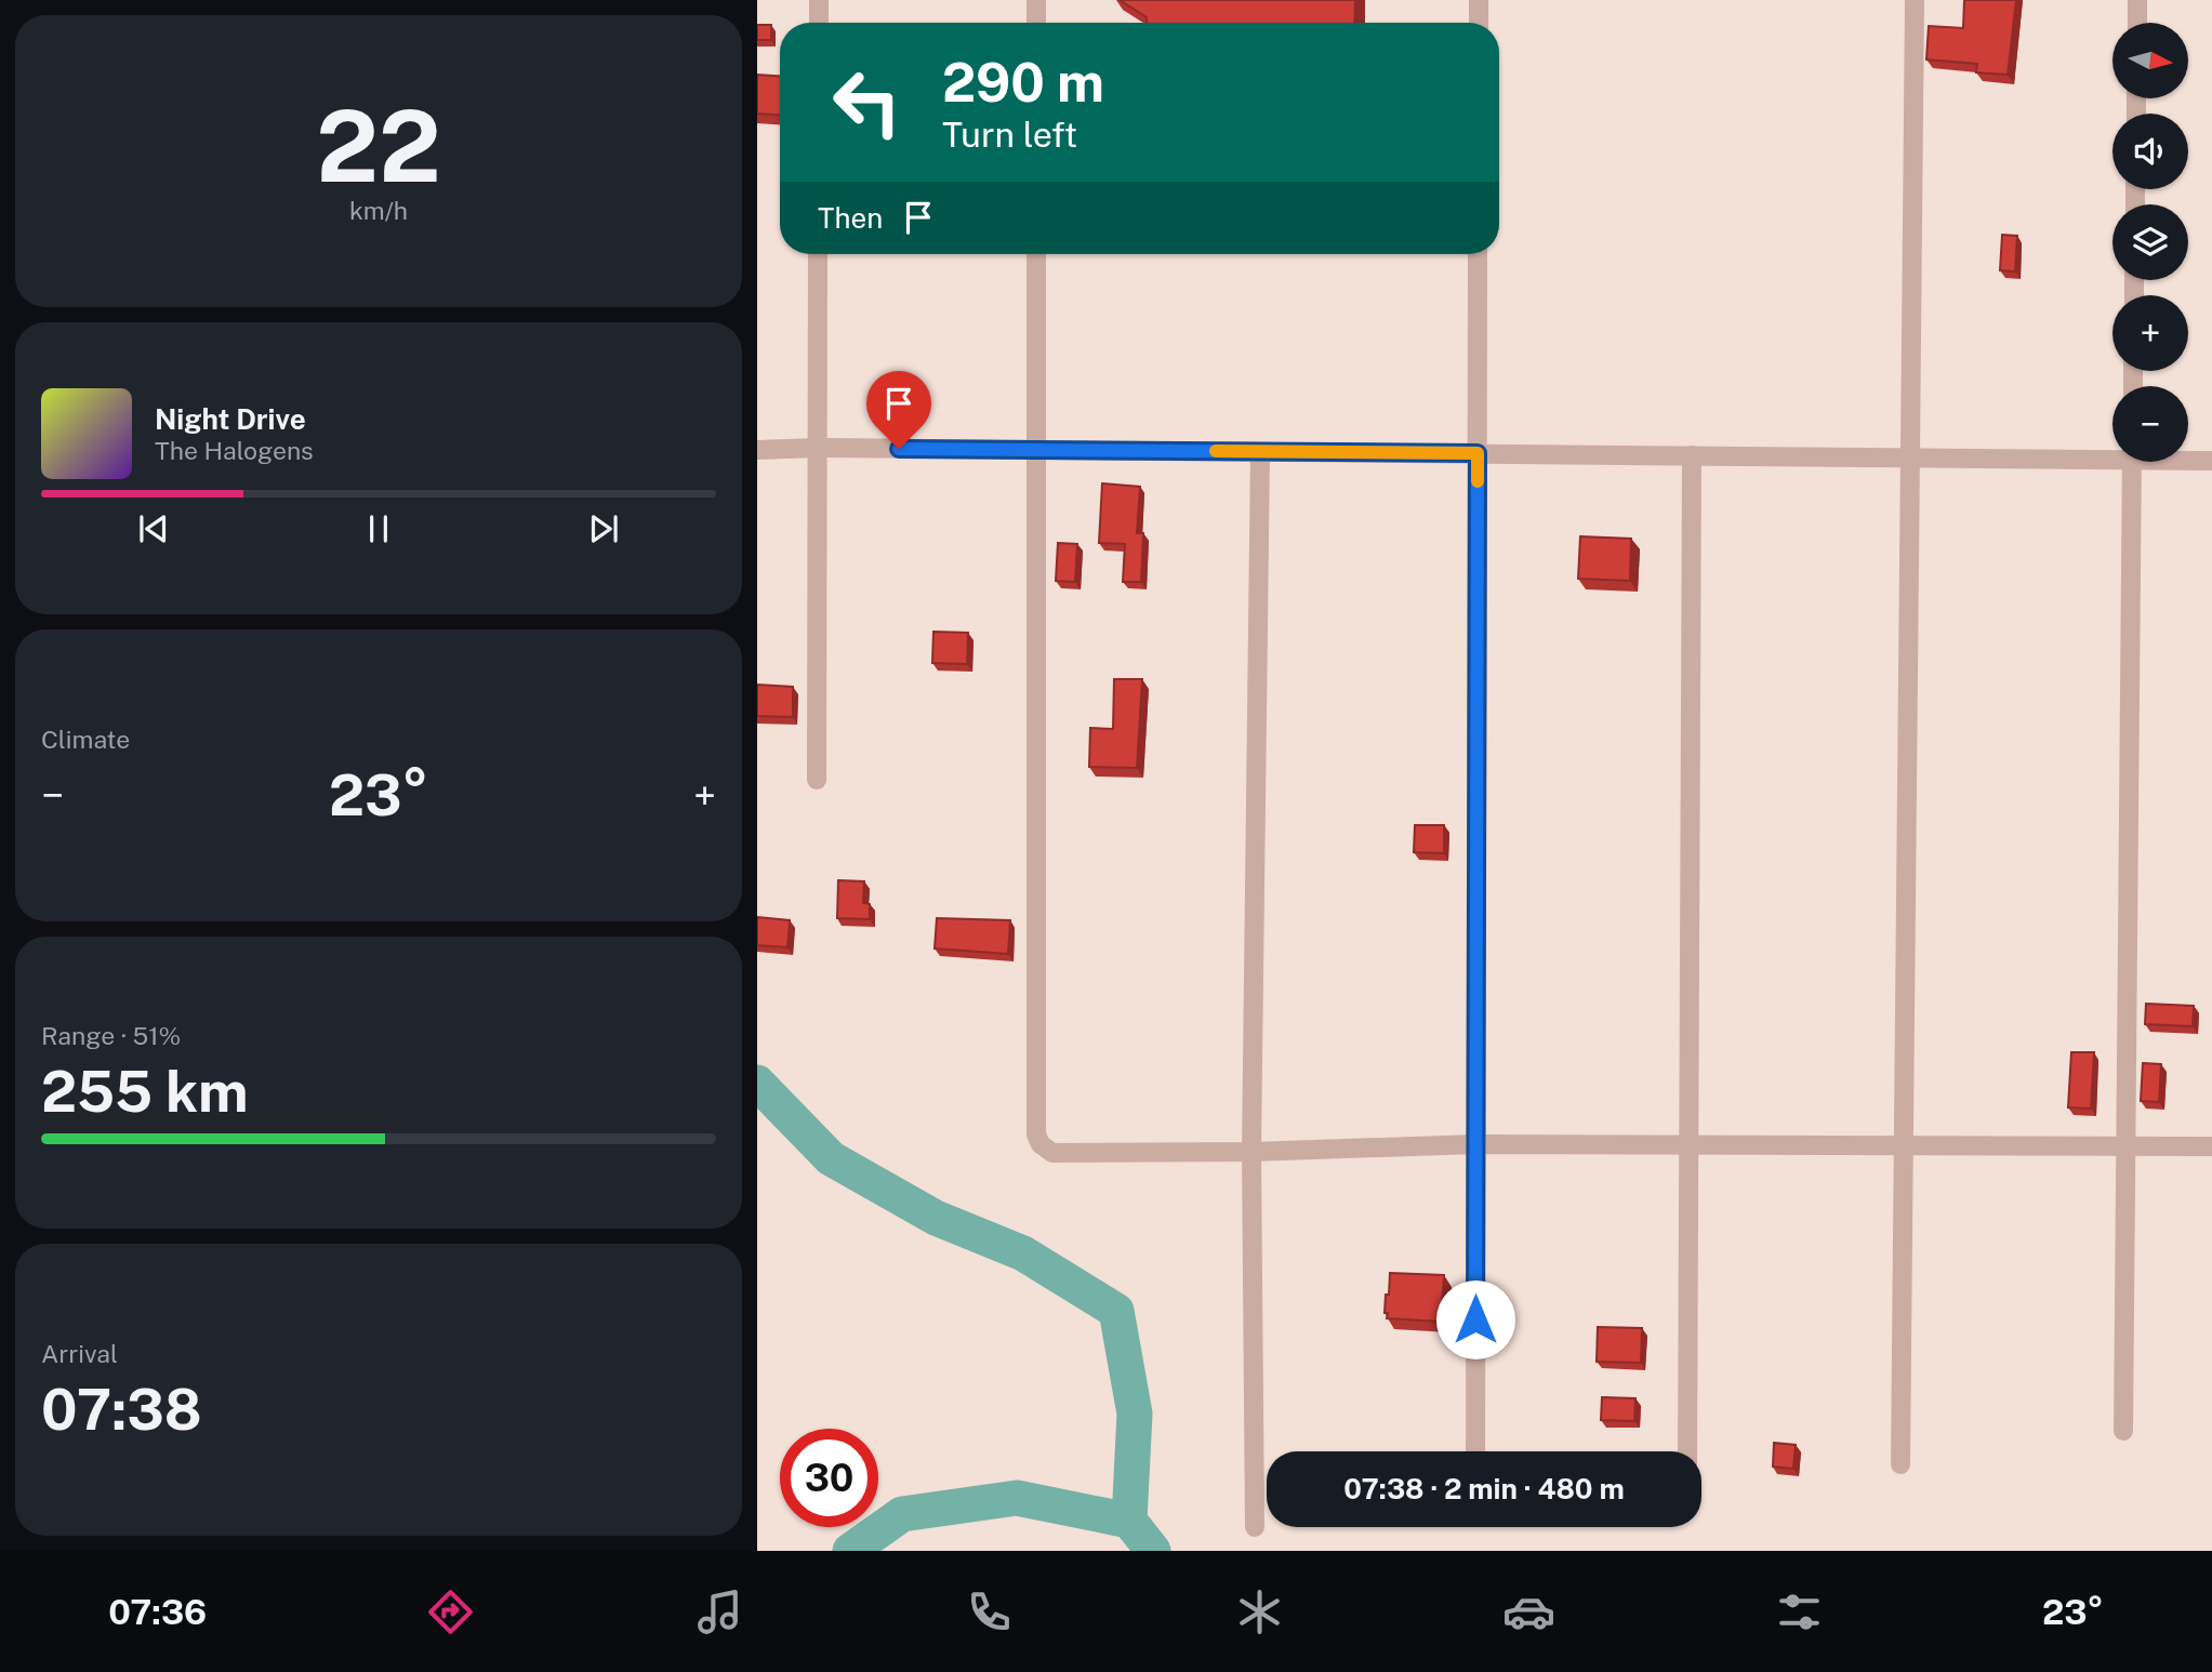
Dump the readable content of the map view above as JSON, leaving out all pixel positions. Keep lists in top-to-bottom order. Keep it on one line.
{"north":"right","page":{"tile":[["22","km/h"],"Climate",["Range · 51%","255 km"],["Arrival","07:38"]],"map_buttons":["+","−"],"turn":["290 m","Turn left"],"then":"Then","song":["Night Drive","The Halogens"],"heat":["−","23°","+"],"limit":"30","trip":"07:38 · 2 min · 480 m","tabs":["07:36","23°"]}}
